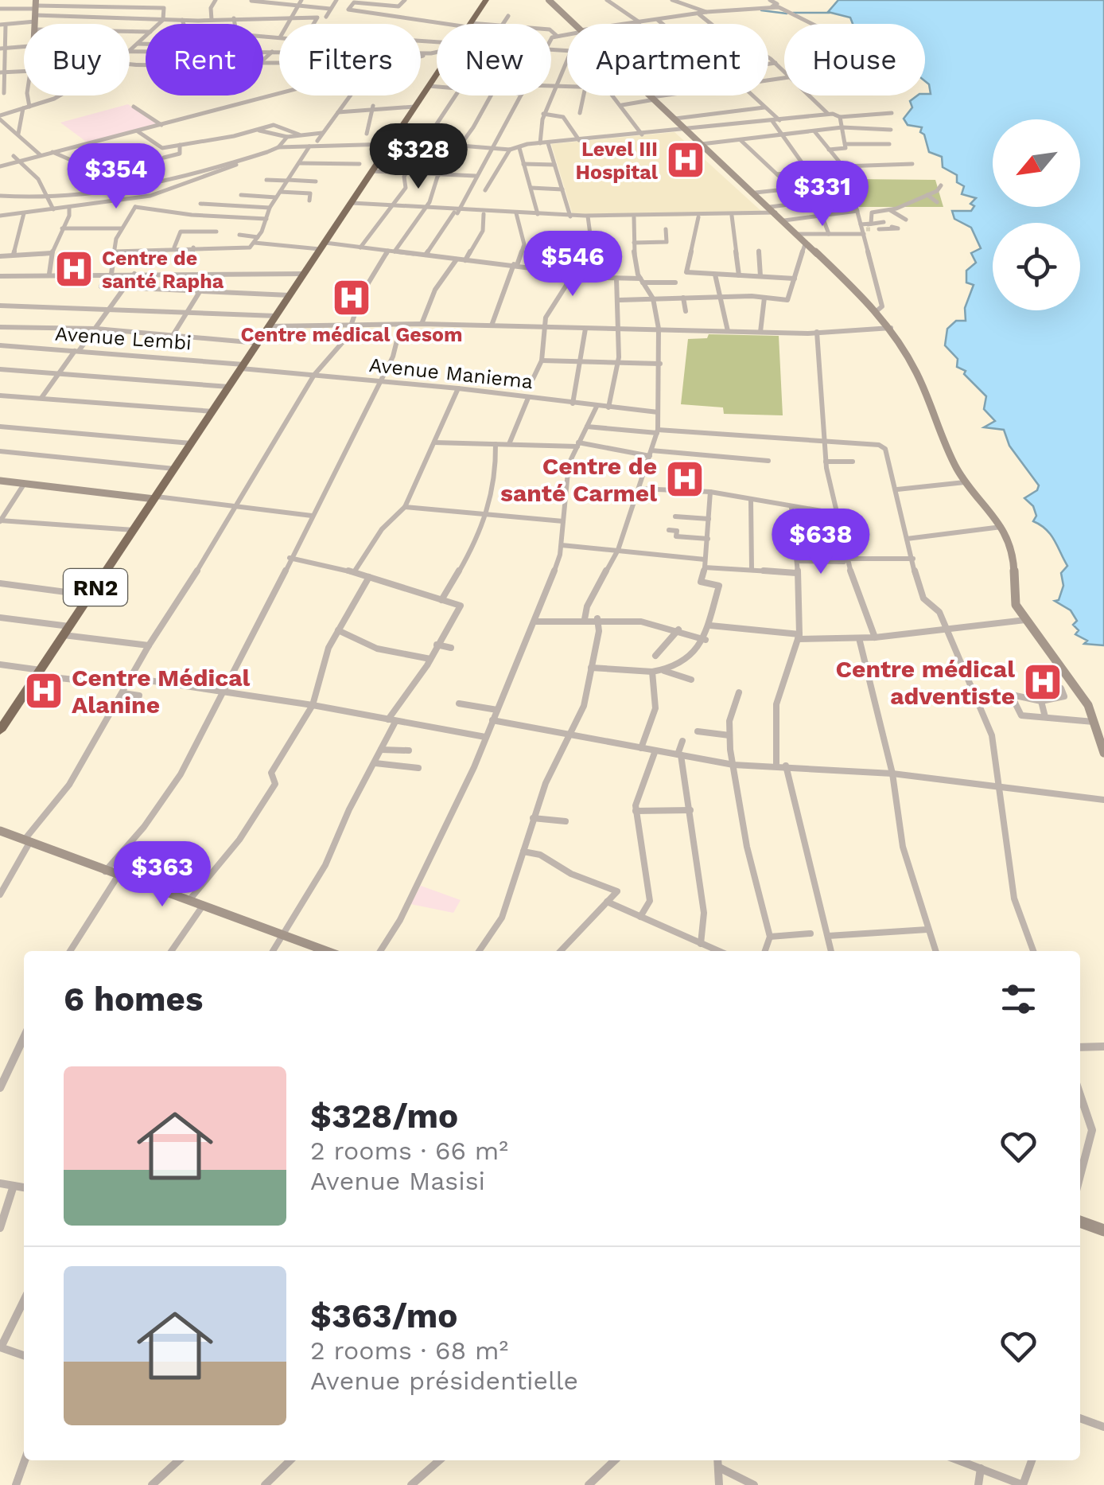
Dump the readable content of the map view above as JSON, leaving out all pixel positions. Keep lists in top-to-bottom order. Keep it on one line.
{"streets":{"highway":["RN2"],"street":["Avenue Lembi","Avenue Maniema"]},"crossings":[["Avenue Lembi","Avenue Maniema"],["Avenue Lembi","RN2"],["Avenue Maniema","RN2"]],"places":{"hospital":["Level III Hospital","Centre de santé Rapha","Centre médical Gesom","Centre de santé Carmel","Centre médical adventiste","Centre Médical Alanine"]},"north":"bottom left","page":{"chip":["Buy","Rent","Filters","New","Apartment","House"],"price":["$328","$354","$331","$546","$638","$363"],"heading":"6 homes","list":[{"name":"$328/mo","note":"2 rooms · 66 m² · Avenue Masisi"},{"name":"$363/mo","note":"2 rooms · 68 m² · Avenue présidentielle"}]}}
